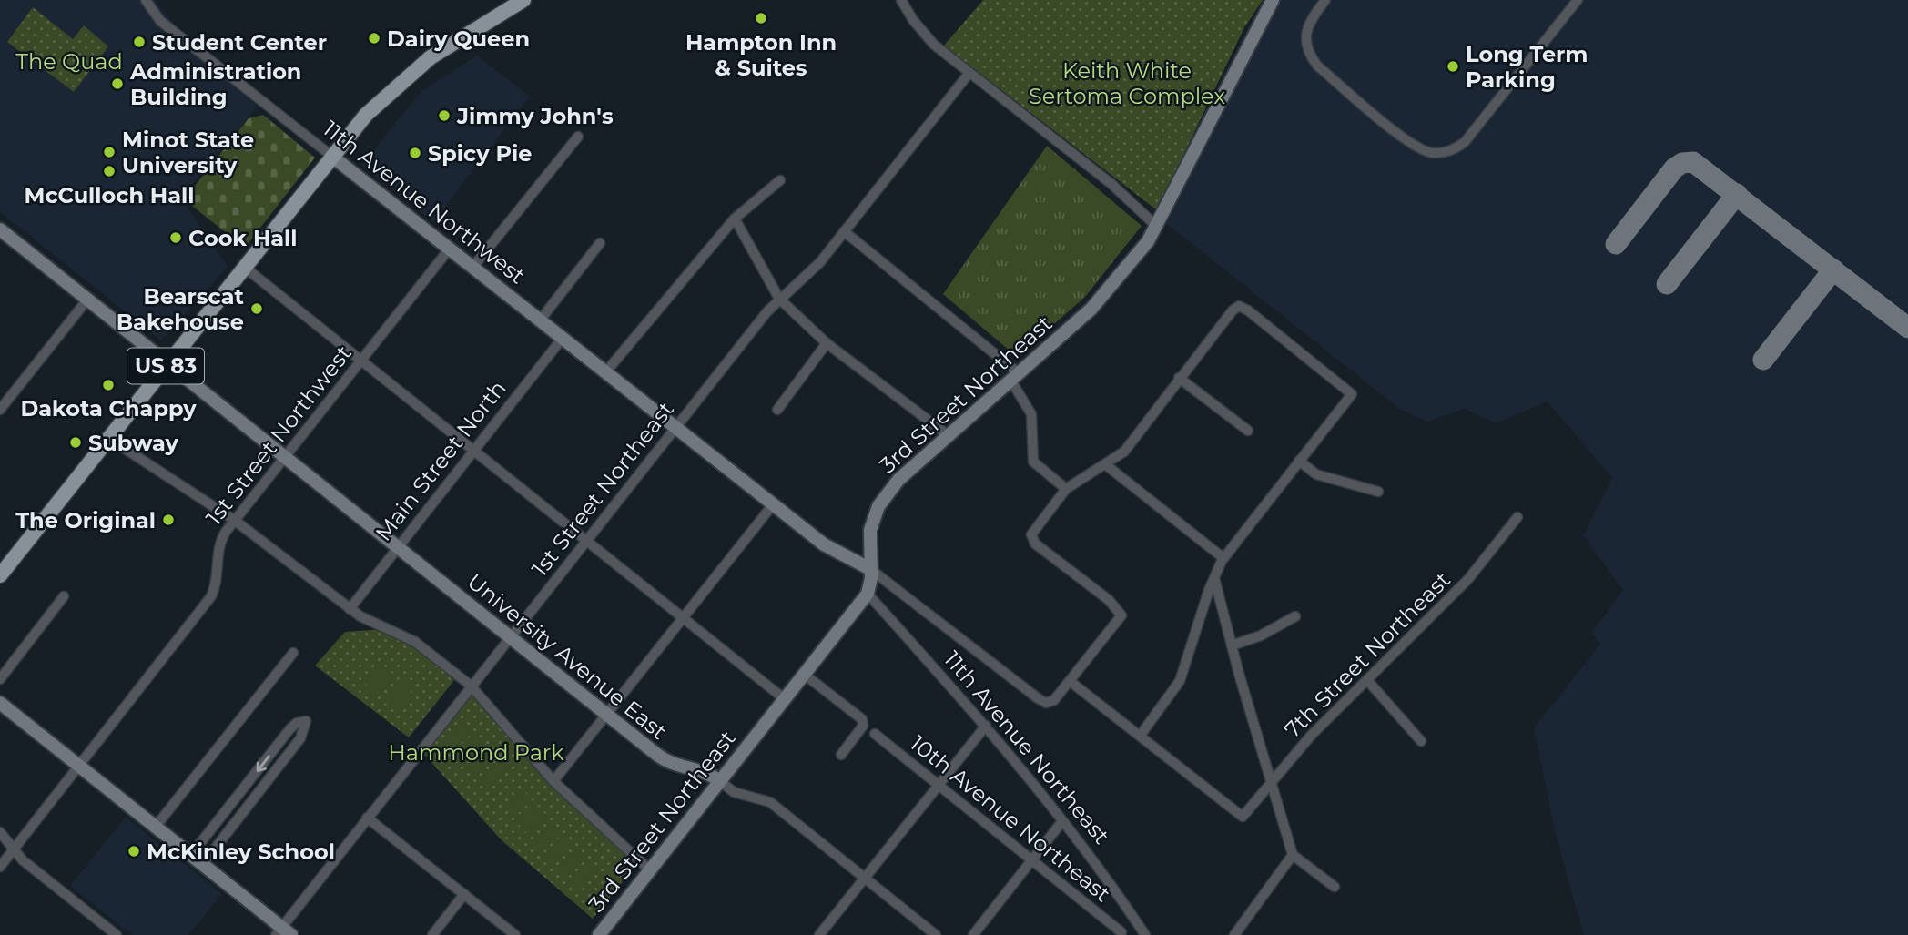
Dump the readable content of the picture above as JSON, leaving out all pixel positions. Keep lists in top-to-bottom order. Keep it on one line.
{"streets":{"main road":["US 83"],"street":["11th Avenue Northwest","3rd Street Northeast","1st Street Northwest","Main Street North","1st Street Northeast","7th Street Northeast","University Avenue East","11th Avenue Northeast","10th Avenue Northeast"]},"crossings":[["11th Avenue Northwest","US 83"],["11th Avenue Northwest","1st Street Northwest"],["11th Avenue Northwest","Main Street North"],["US 83","University Avenue East"],["3rd Street Northeast","University Avenue East"],["3rd Street Northeast","11th Avenue Northeast"],["1st Street Northwest","University Avenue East"],["Main Street North","University Avenue East"],["1st Street Northeast","University Avenue East"]],"parks":["The Quad","Keith White Sertoma Complex","Hammond Park"],"places":["Hampton Inn & Suites","Dairy Queen","Student Center","Long Term Parking","Administration Building","Jimmy John's","Minot State University","Spicy Pie","McCulloch Hall","Cook Hall","Bearscat Bakehouse","Dakota Chappy","Subway","The Original","McKinley School"]}
